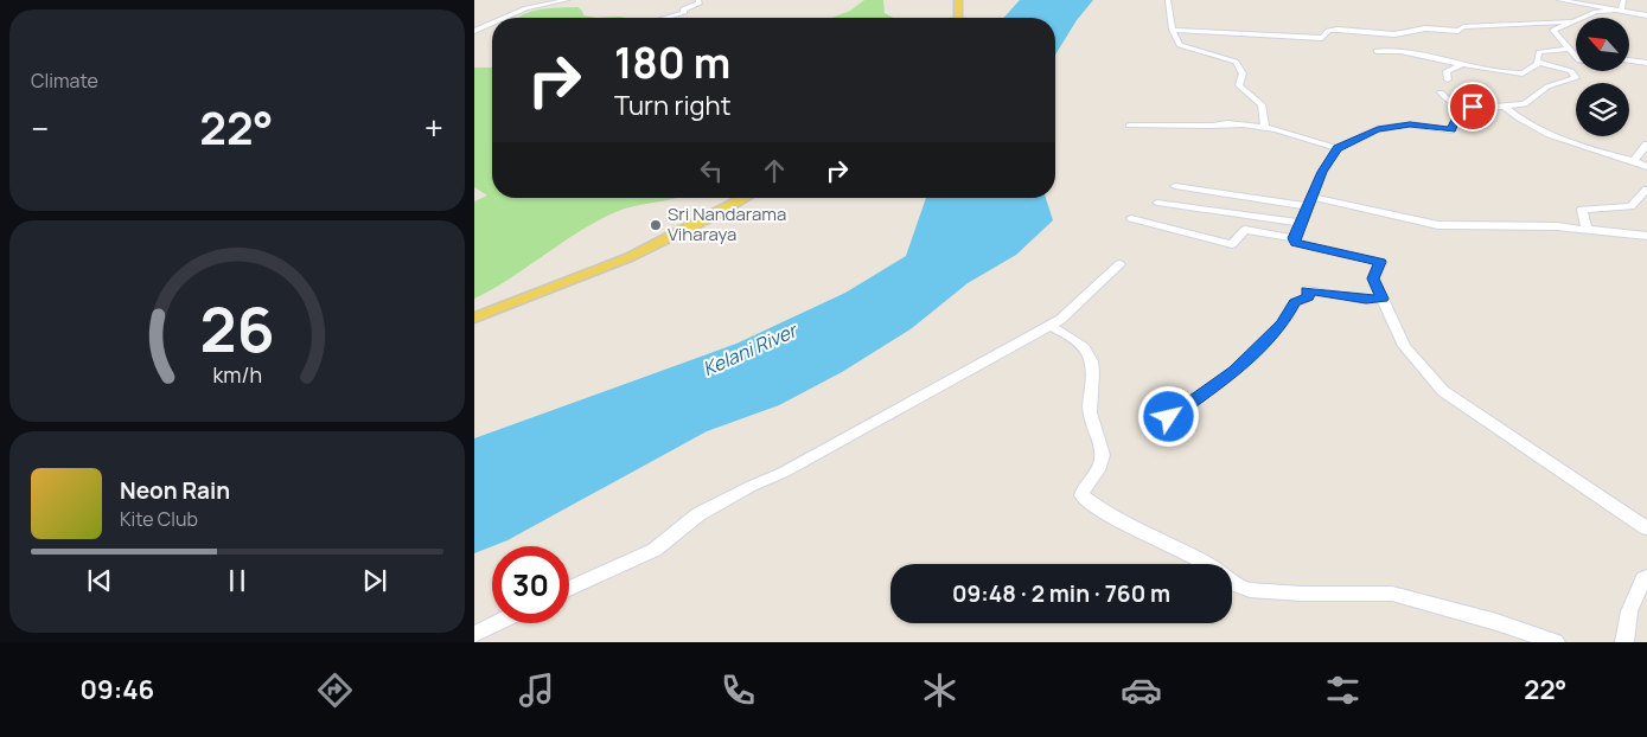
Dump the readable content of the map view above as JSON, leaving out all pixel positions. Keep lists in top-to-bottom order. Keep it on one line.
{"water":["Kelani River"],"places":["Sri Nandarama Viharaya"],"north":"top left","page":{"tile":"Climate","turn":["180 m","Turn right"],"heat":["−","22°","+"],"song":["Neon Rain","Kite Club"],"limit":"30","trip":"09:48 · 2 min · 760 m","tabs":["09:46","22°"],"gauge":["26","km/h"]}}
